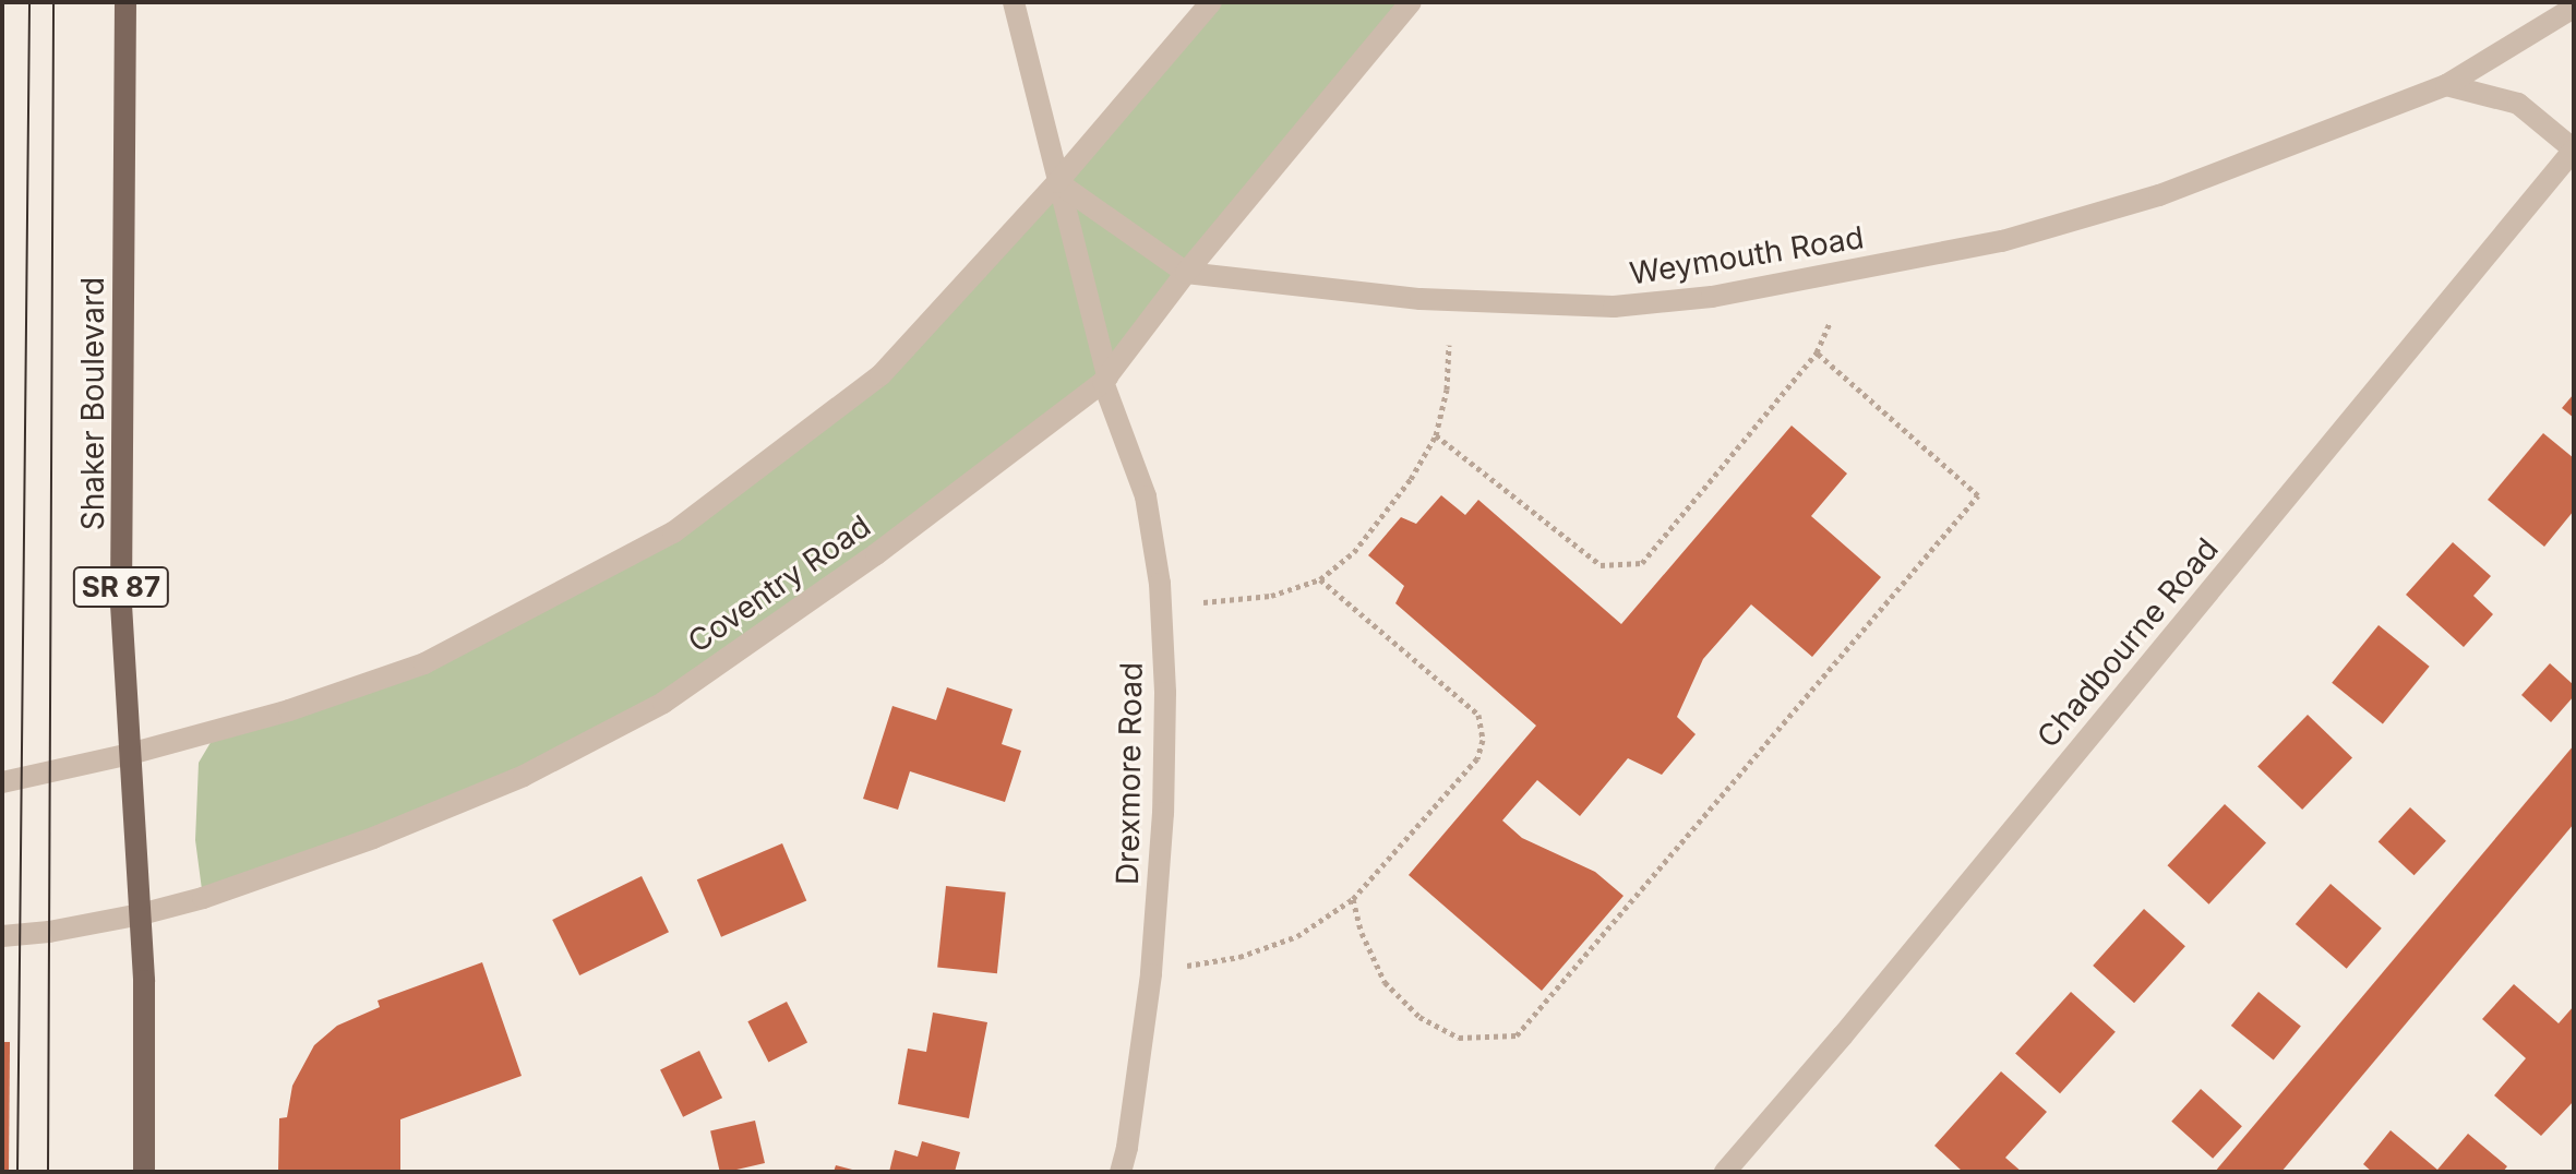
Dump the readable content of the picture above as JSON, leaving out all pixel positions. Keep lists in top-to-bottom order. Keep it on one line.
{"streets":{"main road":["Shaker Boulevard","SR 87"],"street":["Weymouth Road","Coventry Road","Chadbourne Road","Drexmore Road"]},"crossings":[["Weymouth Road","Coventry Road"],["Weymouth Road","Drexmore Road"],["Shaker Boulevard","Coventry Road"],["Coventry Road","Drexmore Road"]]}
